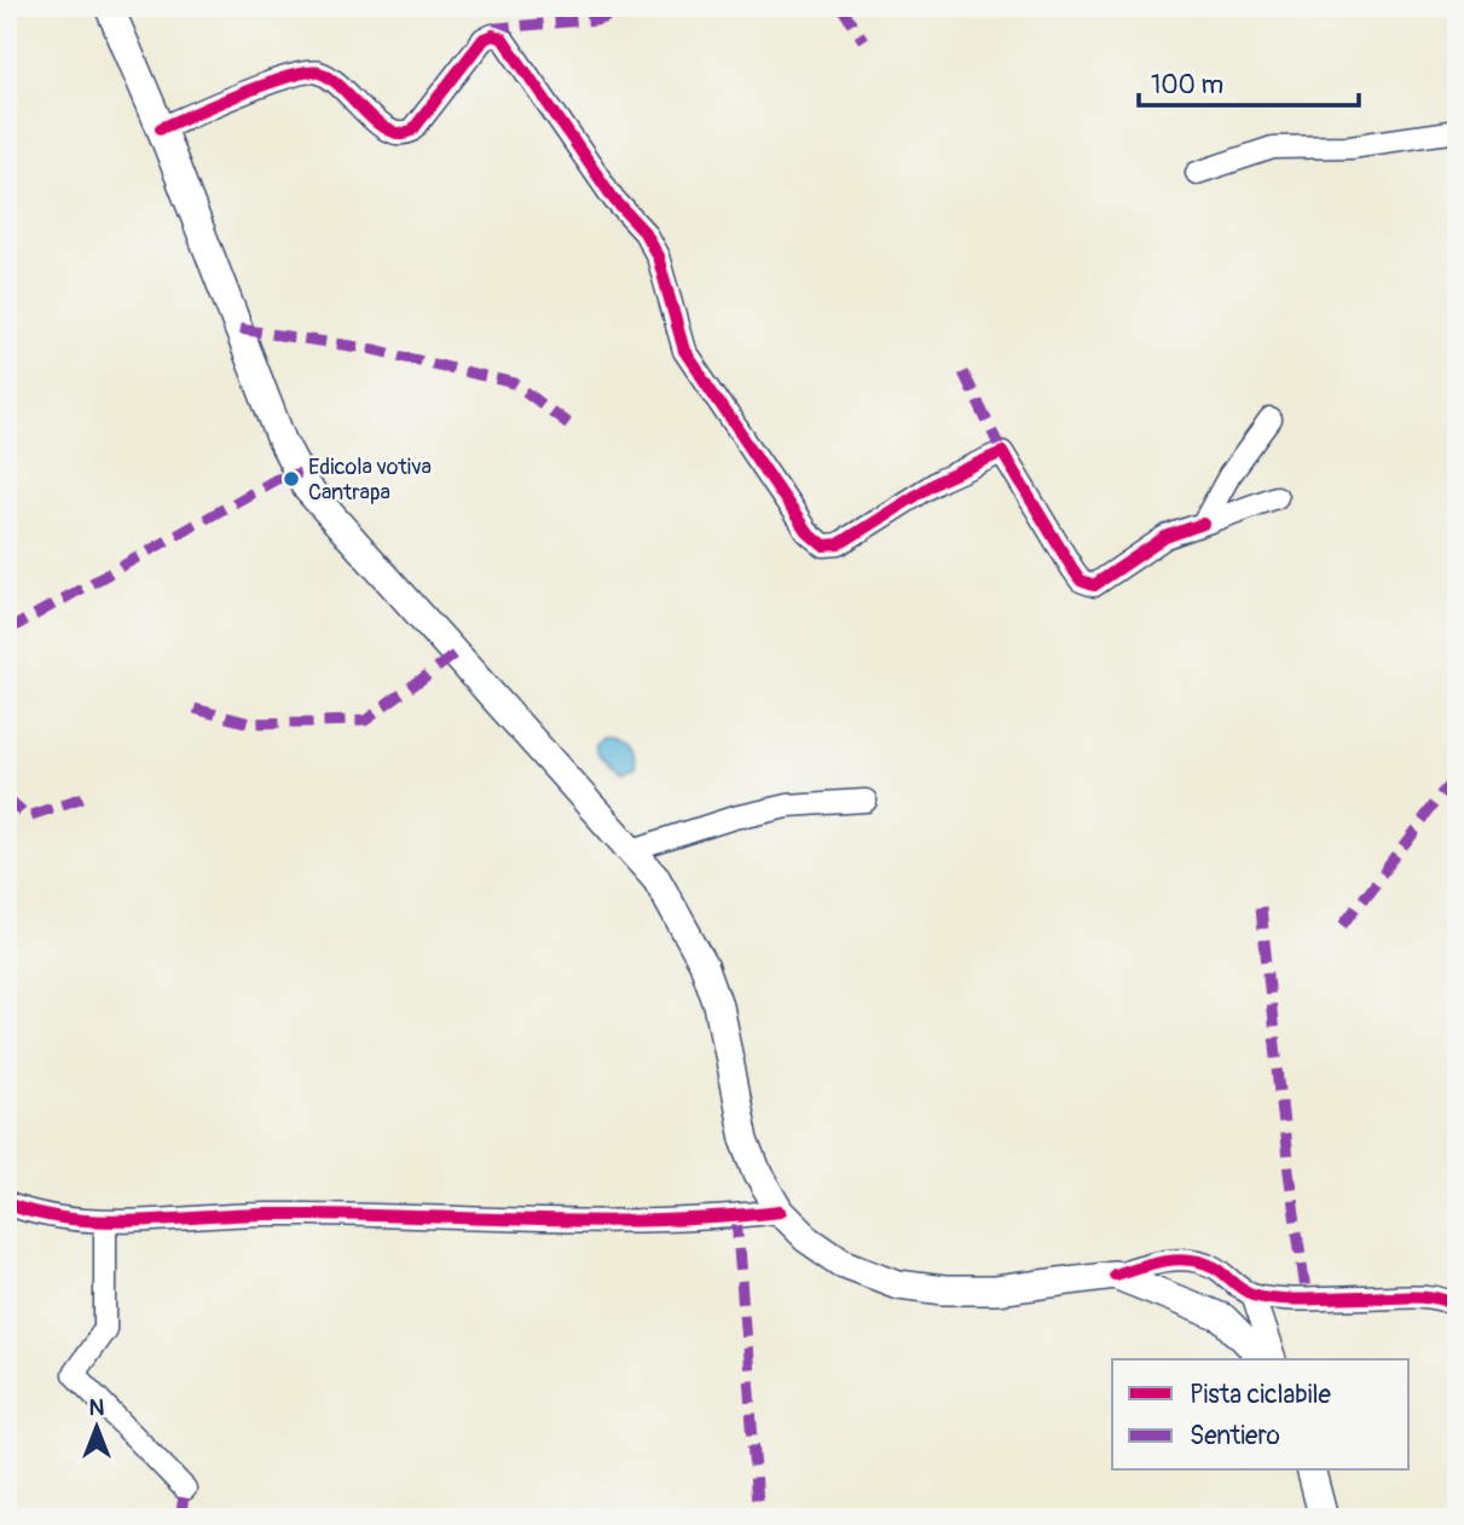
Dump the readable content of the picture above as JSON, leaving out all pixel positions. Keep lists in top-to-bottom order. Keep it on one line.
{"places":["Edicola votiva Cantrapa"],"legend":["Pista ciclabile","Sentiero"],"scale_bar":"100 m","north":"top"}
